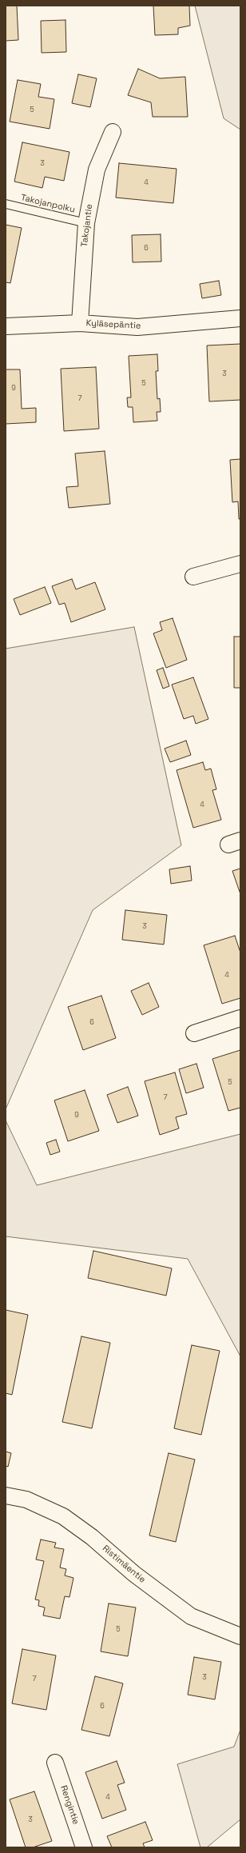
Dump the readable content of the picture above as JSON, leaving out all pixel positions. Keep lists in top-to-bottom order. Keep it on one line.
{"streets":{"street":["Takojantie","Kyläsepäntie","Ristimäentie","Rengintie"],"lane":["Takojanpolku"]},"crossings":[["Takojanpolku","Takojantie"],["Takojantie","Kyläsepäntie"]],"house_numbers":["5","3","4","6","3","5","9","7","4","3","4","6","5","7","9","5","3","7","6","4","3"]}
